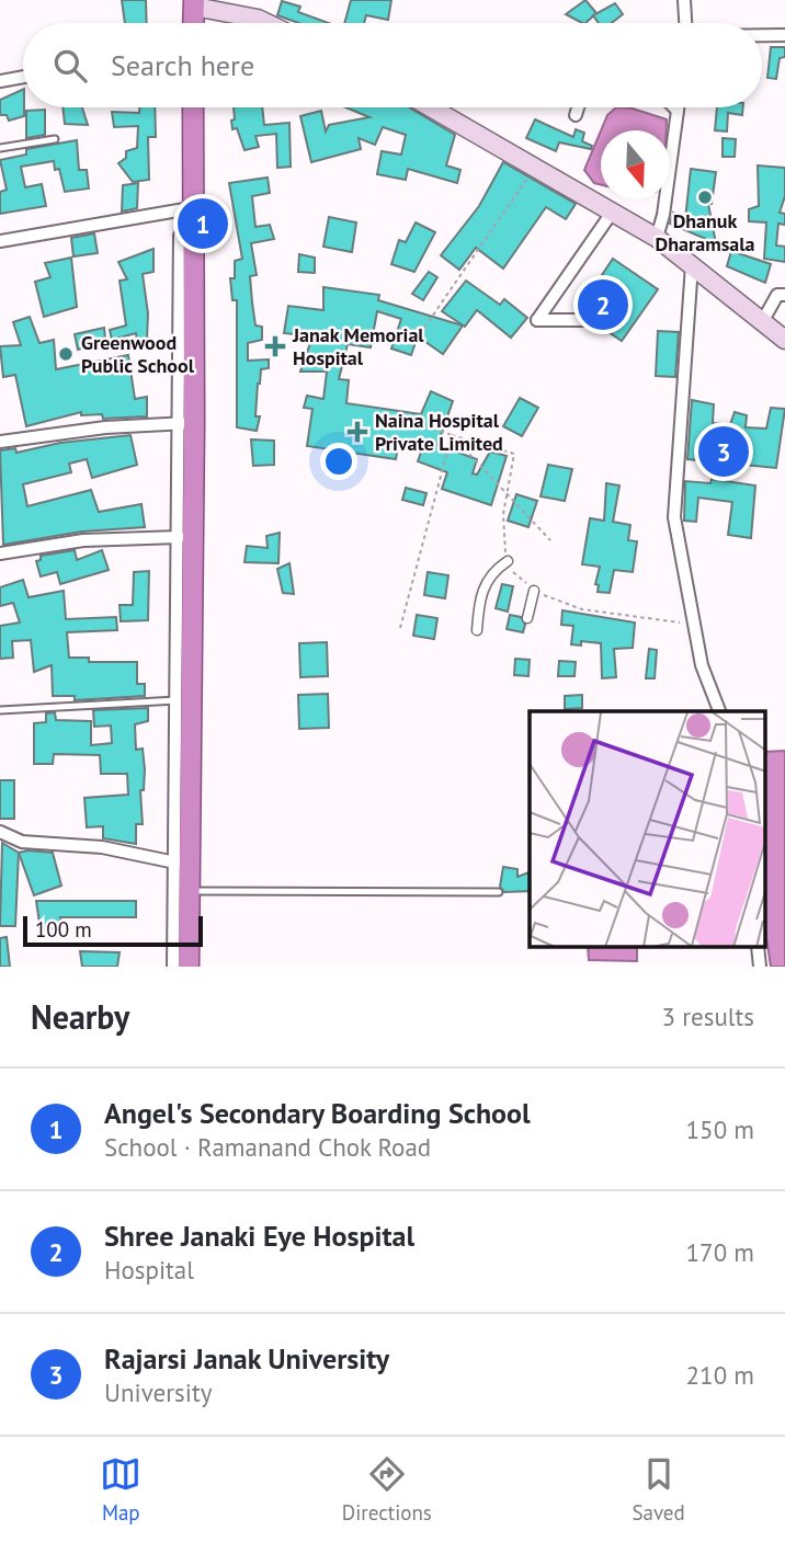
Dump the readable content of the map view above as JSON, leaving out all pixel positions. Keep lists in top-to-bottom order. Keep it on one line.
{"places":{"other":["Dhanuk Dharamsala","Greenwood Public School"],"health":["Janak Memorial Hospital","Naina Hospital Private Limited"]},"scale_bar":"100 m","north":"bottom","page":{"search":"Search here","pins":["1","2","3"],"scale":"100 m","heading":["Nearby","3 results"],"list":[{"mark":"1","name":"Angel's Secondary Boarding School","note":"School · Ramanand Chok Road","value":"150 m"},{"mark":"2","name":"Shree Janaki Eye Hospital","note":"Hospital","value":"170 m"},{"mark":"3","name":"Rajarsi Janak University","note":"University","value":"210 m"}],"nav":["Map","Directions","Saved"]}}
